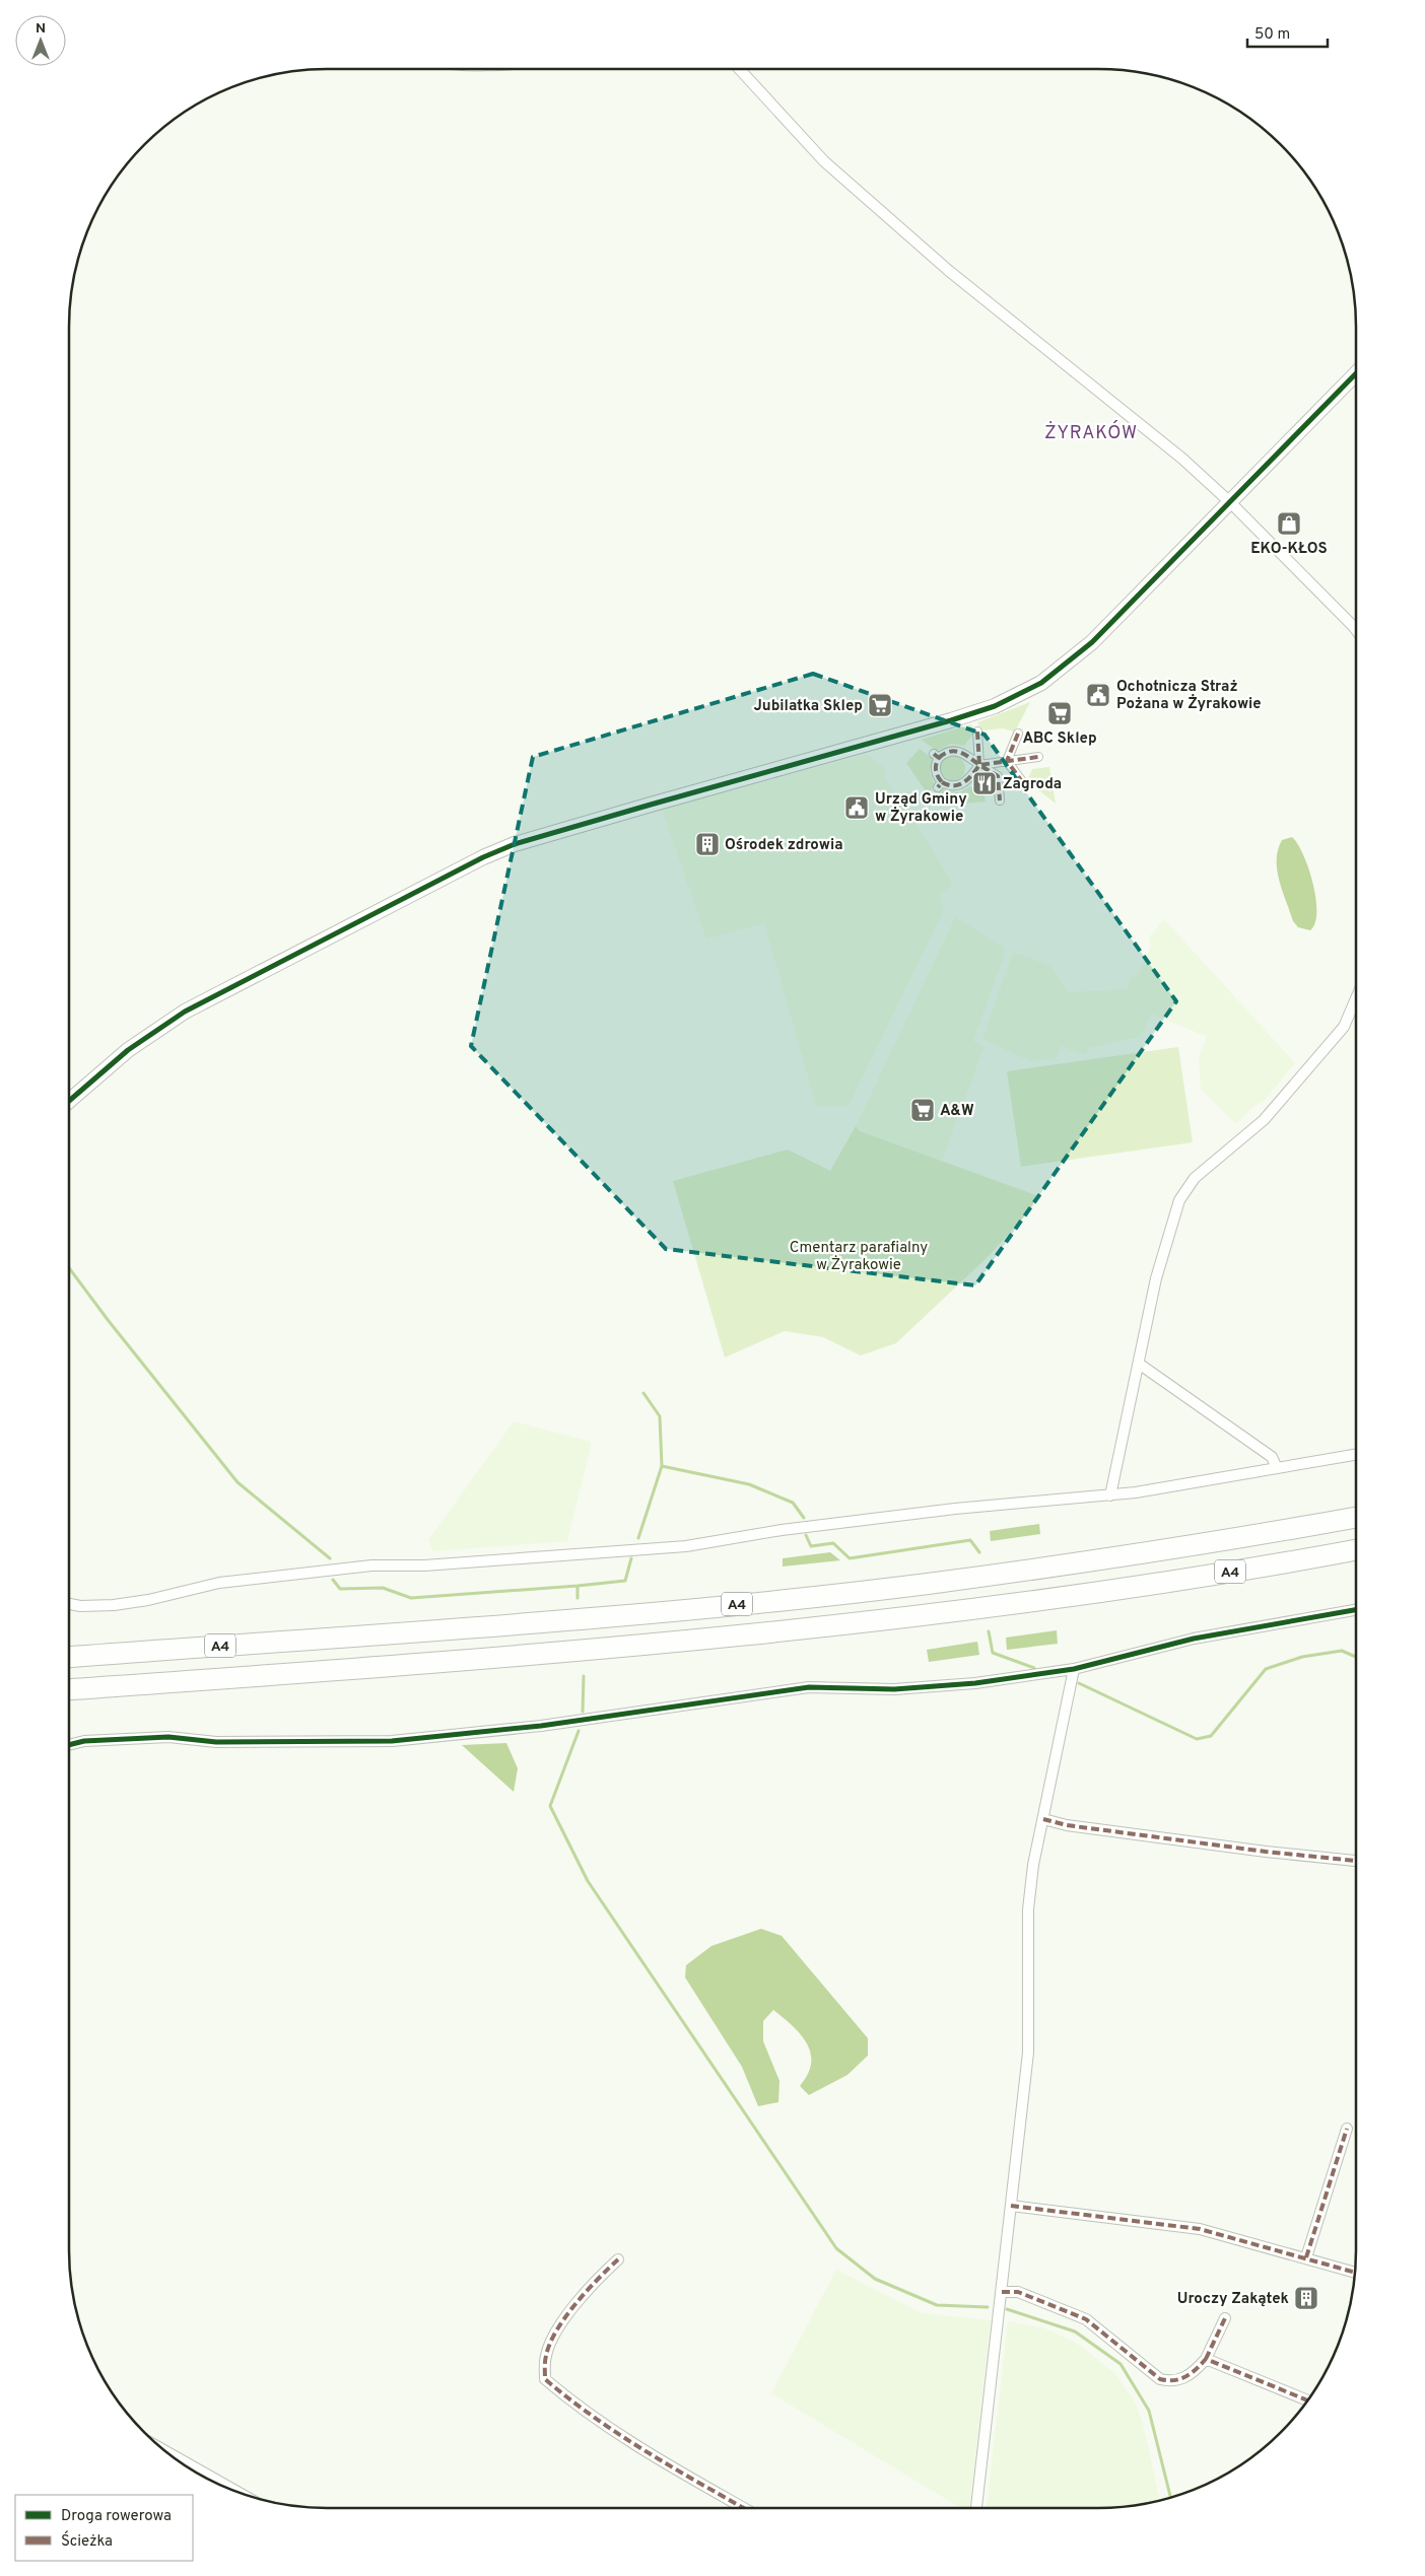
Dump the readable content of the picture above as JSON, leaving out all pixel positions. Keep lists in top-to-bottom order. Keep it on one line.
{"streets":{"highway":["A4"]},"districts":["ŻYRAKÓW"],"parks":["Cmentarz parafialny w Żyrakowie"],"places":{"shop":["EKO-KŁOS"],"public building":["Ochotnicza Straż Pożana w Żyrakowie","Urząd Gminy w Żyrakowie"],"supermarket":["Jubilatka Sklep","ABC Sklep","A&W"],"restaurant":["Zagroda"],"building":["Ośrodek zdrowia","Uroczy Zakątek"]},"legend":["Droga rowerowa","Ścieżka"],"scale_bar":"50 m","north":"top"}
